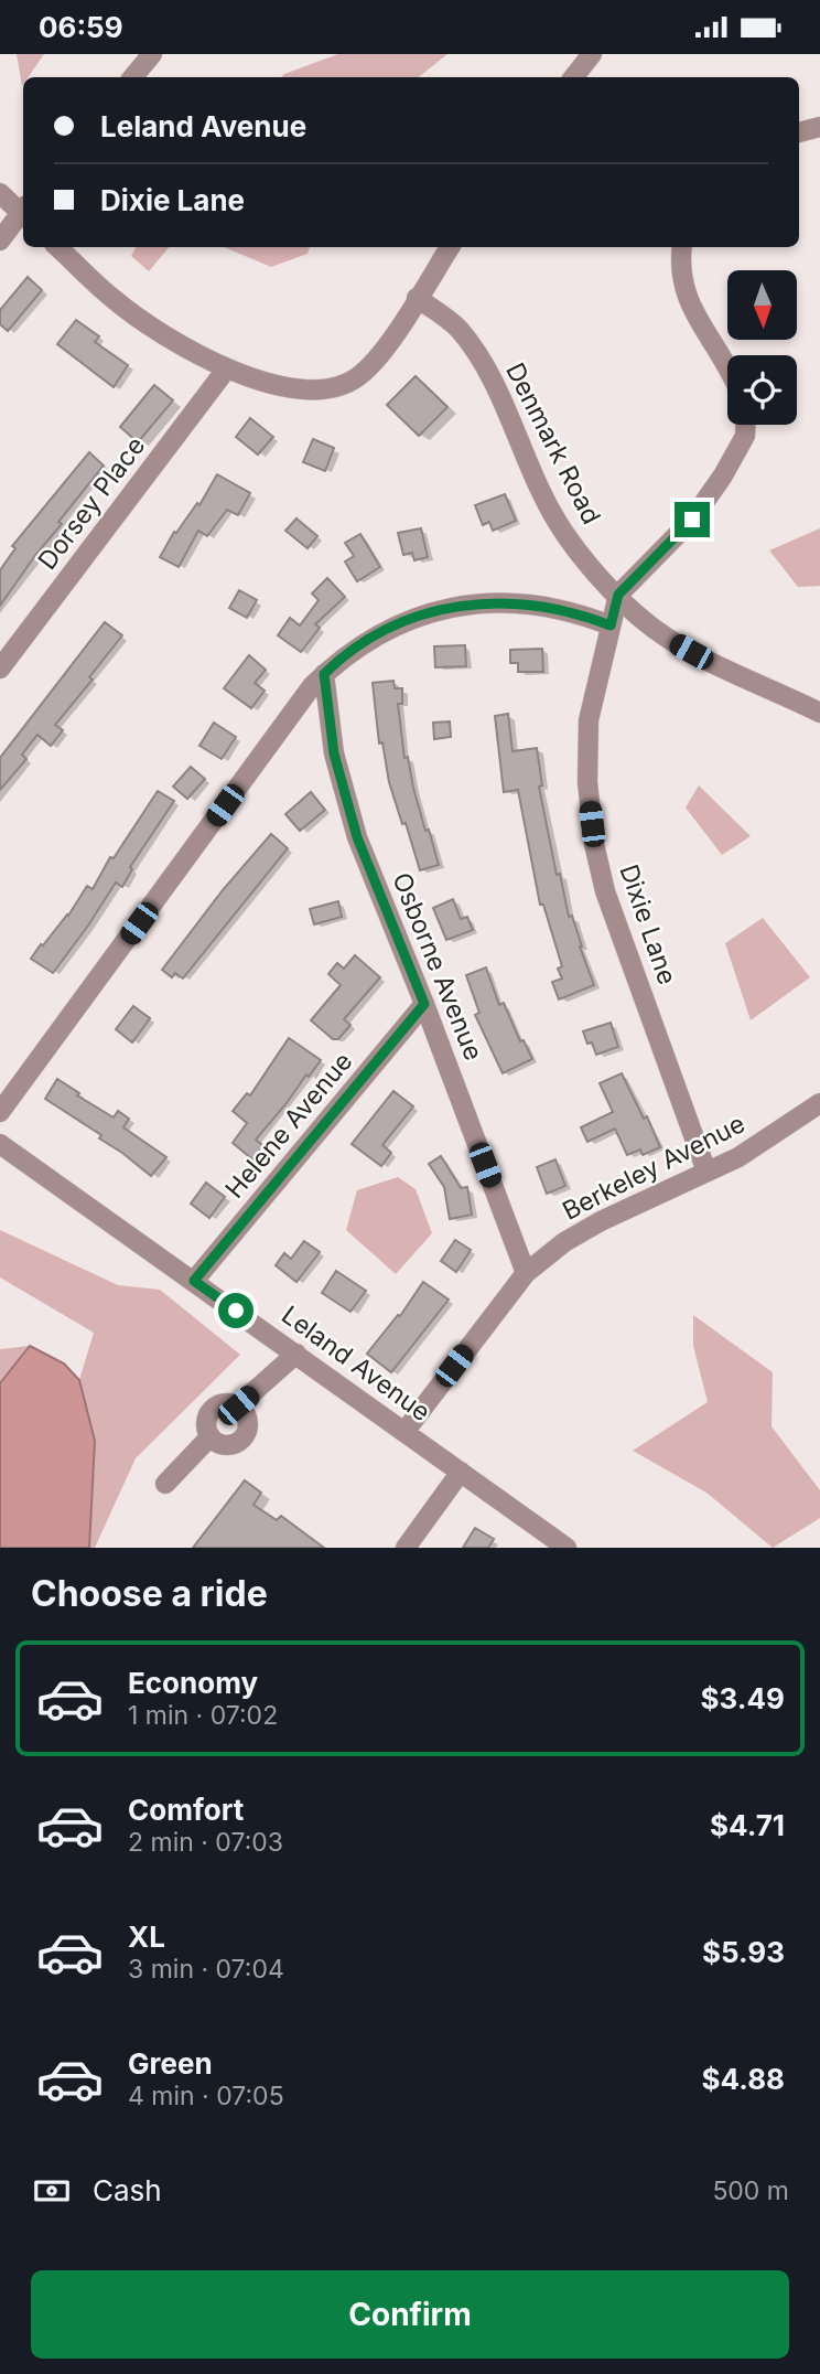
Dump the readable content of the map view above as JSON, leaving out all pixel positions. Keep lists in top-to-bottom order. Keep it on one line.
{"streets":{"street":["Denmark Road","Dorsey Place","Dixie Lane","Osborne Avenue","Helene Avenue","Berkeley Avenue","Leland Avenue"]},"crossings":[["Denmark Road","Dixie Lane"],["Dixie Lane","Berkeley Avenue"],["Osborne Avenue","Helene Avenue"],["Osborne Avenue","Berkeley Avenue"],["Helene Avenue","Leland Avenue"],["Berkeley Avenue","Leland Avenue"]],"north":"bottom","page":{"status":"06:59","banner":["Leland Avenue","Dixie Lane"],"heading":"Choose a ride","list":[{"name":"Economy","note":"1 min · 07:02","value":"$3.49"},{"name":"Comfort","note":"2 min · 07:03","value":"$4.71"},{"name":"XL","note":"3 min · 07:04","value":"$5.93"},{"name":"Green","note":"4 min · 07:05","value":"$4.88"}],"pay":["Cash","500 m"],"buttons":"Confirm"}}
